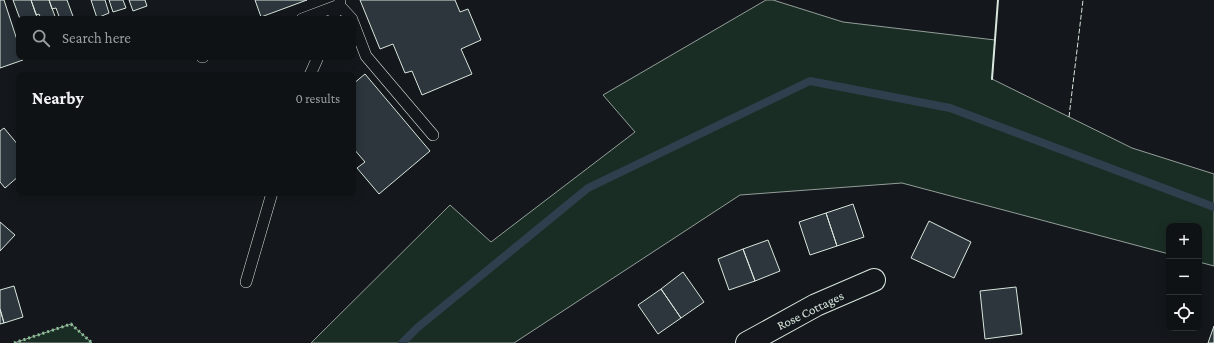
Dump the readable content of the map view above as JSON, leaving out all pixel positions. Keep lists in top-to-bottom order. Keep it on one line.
{"streets":{"street":["Rose Cottages"]},"page":{"search":"Search here","heading":["Nearby","0 results"],"map_buttons":["+","−"]}}
